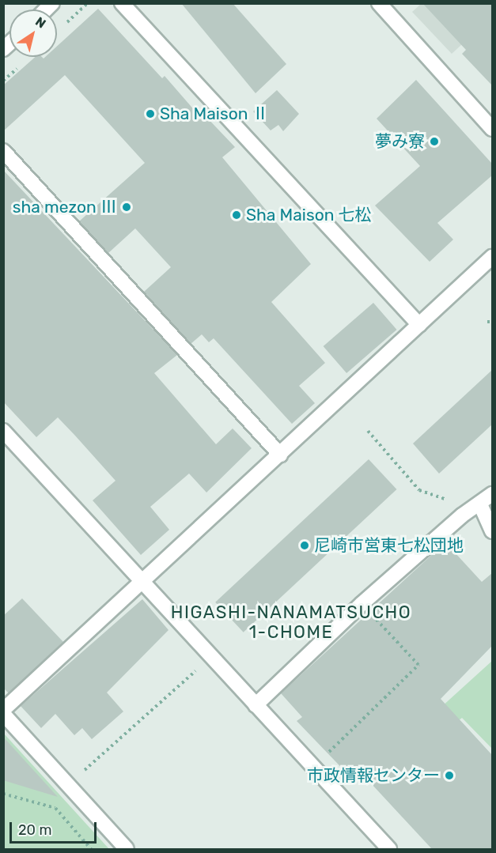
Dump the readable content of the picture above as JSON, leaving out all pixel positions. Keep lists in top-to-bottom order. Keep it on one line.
{"districts":["HIGASHI-NANAMATSUCHO 1-CHOME"],"places":["Sha Maison Ⅱ","夢み寮","sha mezon Ⅲ","Sha Maison 七松","尼崎市営東七松団地","市政情報センター"],"scale_bar":"20 m","north":"top right"}
